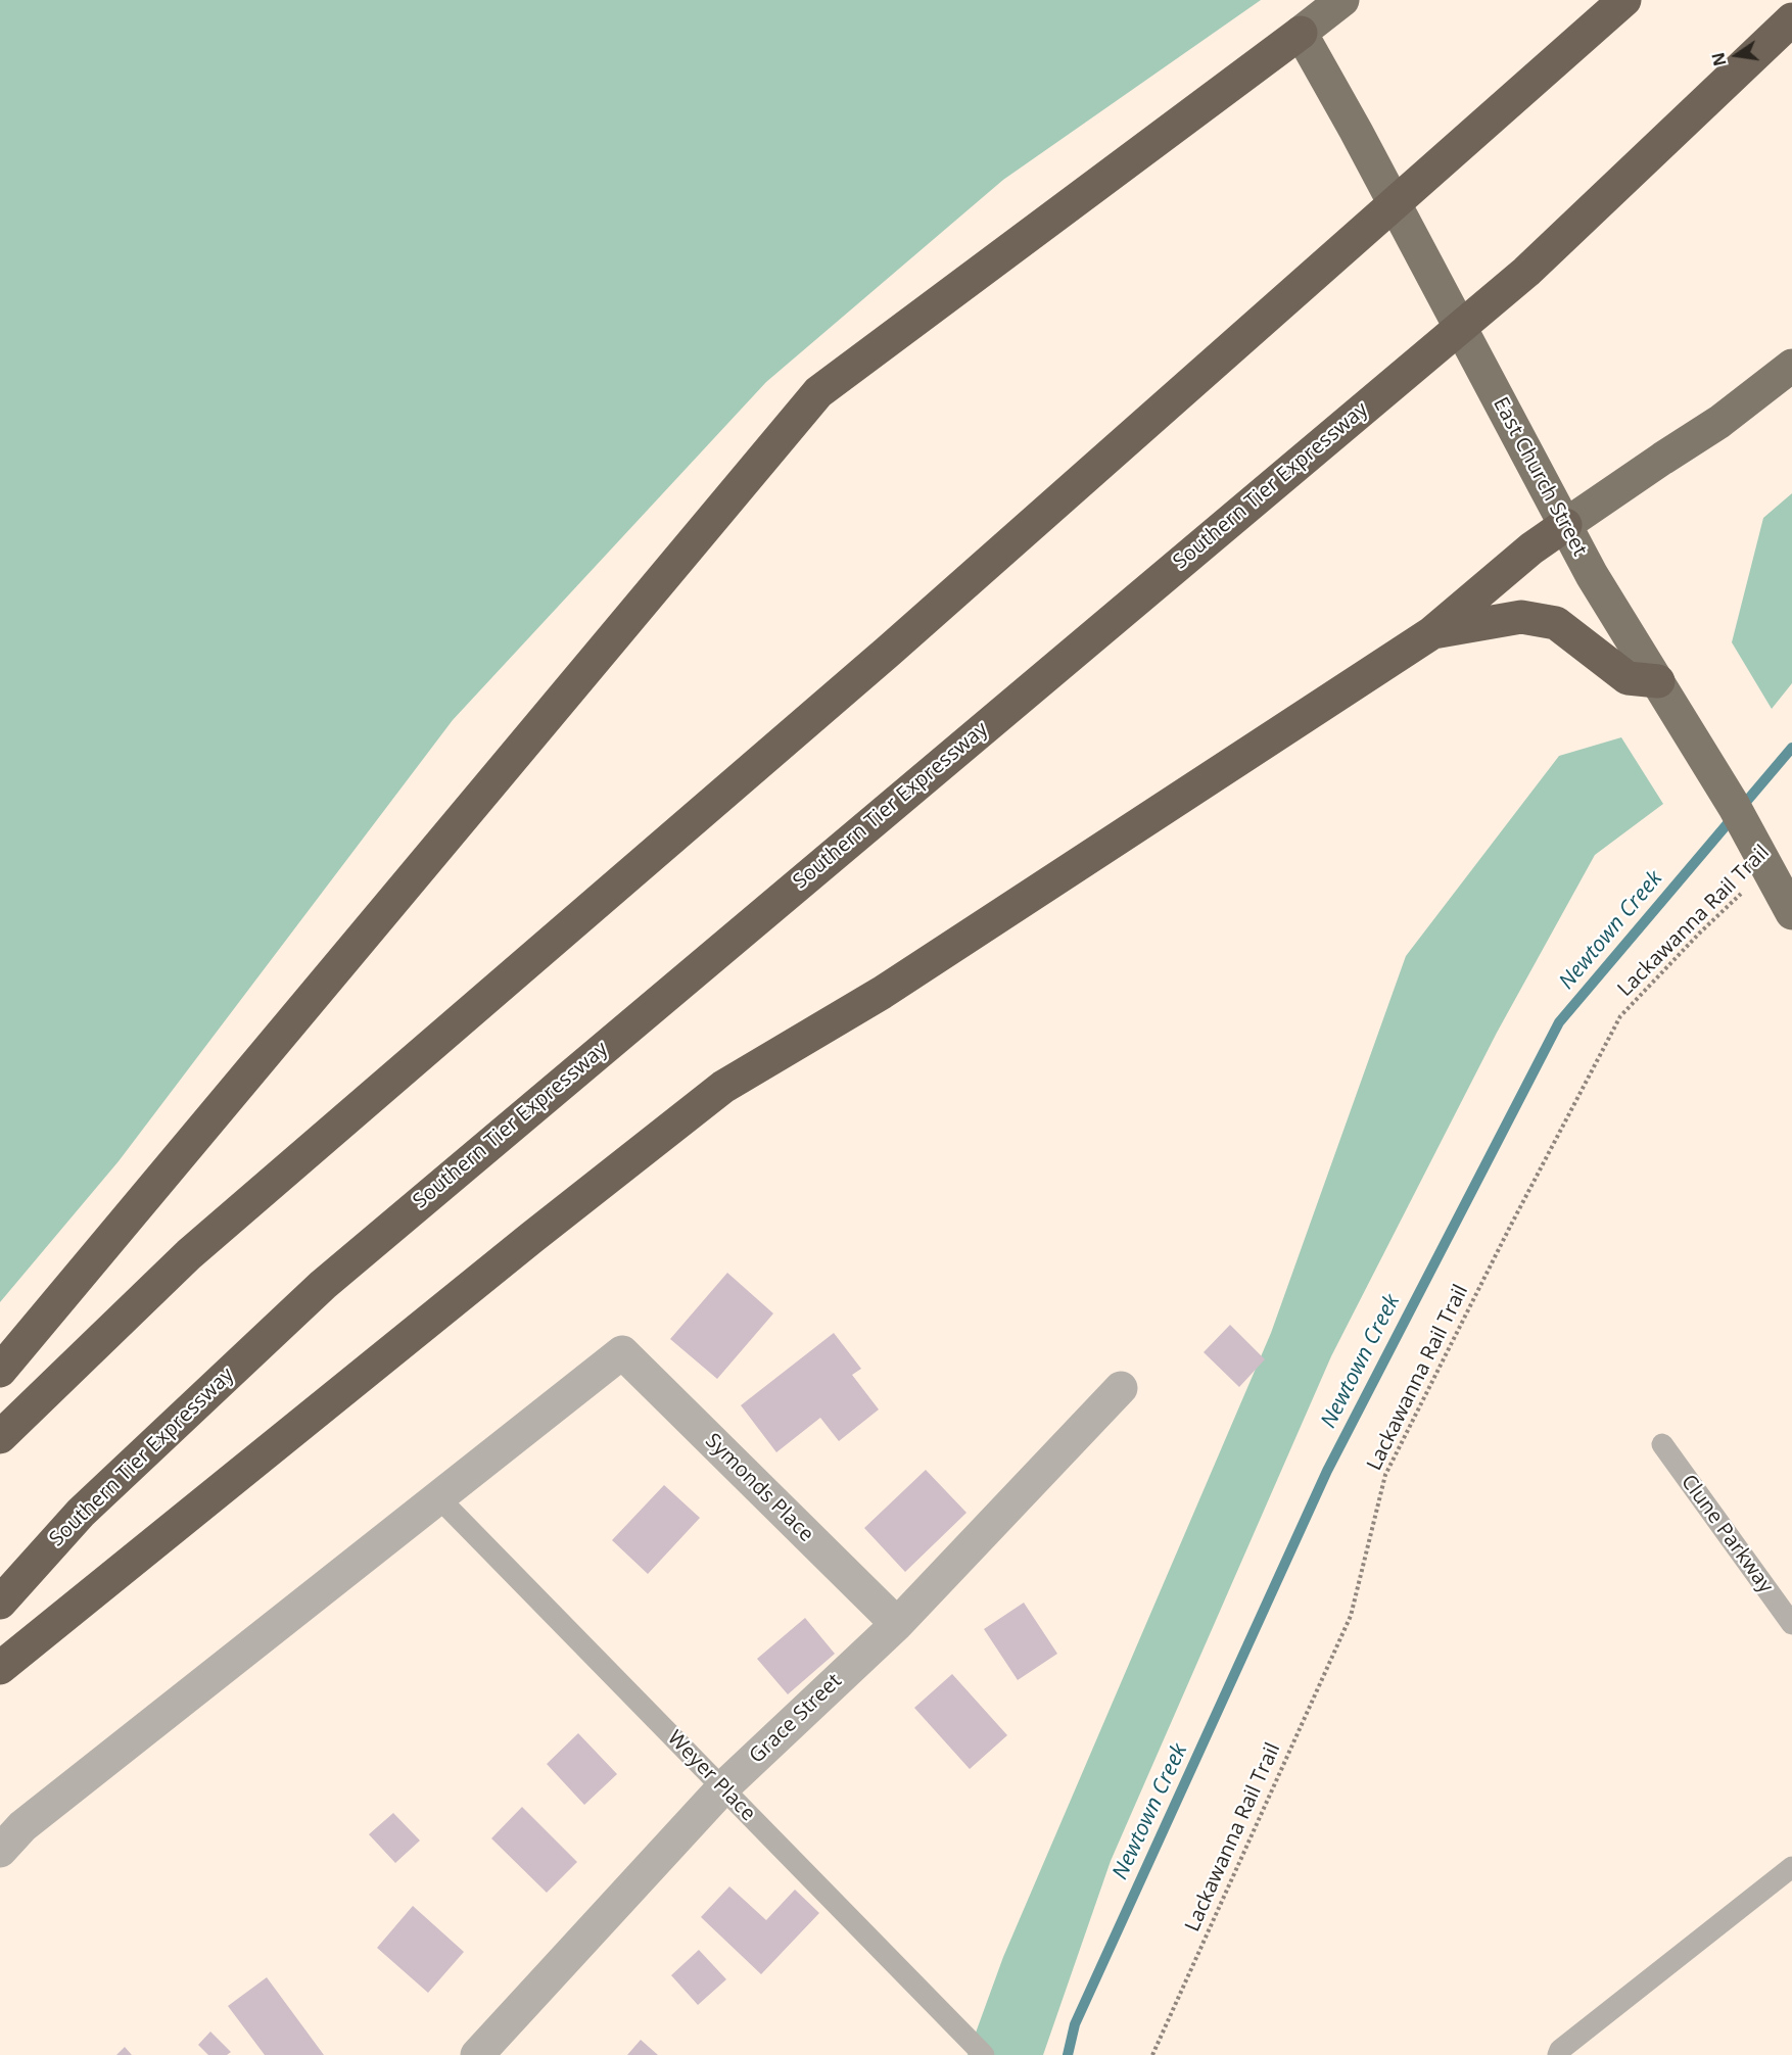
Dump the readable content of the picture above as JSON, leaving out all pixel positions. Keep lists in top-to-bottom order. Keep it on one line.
{"streets":{"highway":["Southern Tier Expressway"],"main road":["East Church Street"],"street":["Symonds Place","Grace Street"],"lane":["Clune Parkway","Weyer Place"],"path":["Lackawanna Rail Trail"]},"crossings":[["Symonds Place","Grace Street"],["Symonds Place","Weyer Place"],["Grace Street","Weyer Place"]],"water":["Newtown Creek"],"north":"left"}
